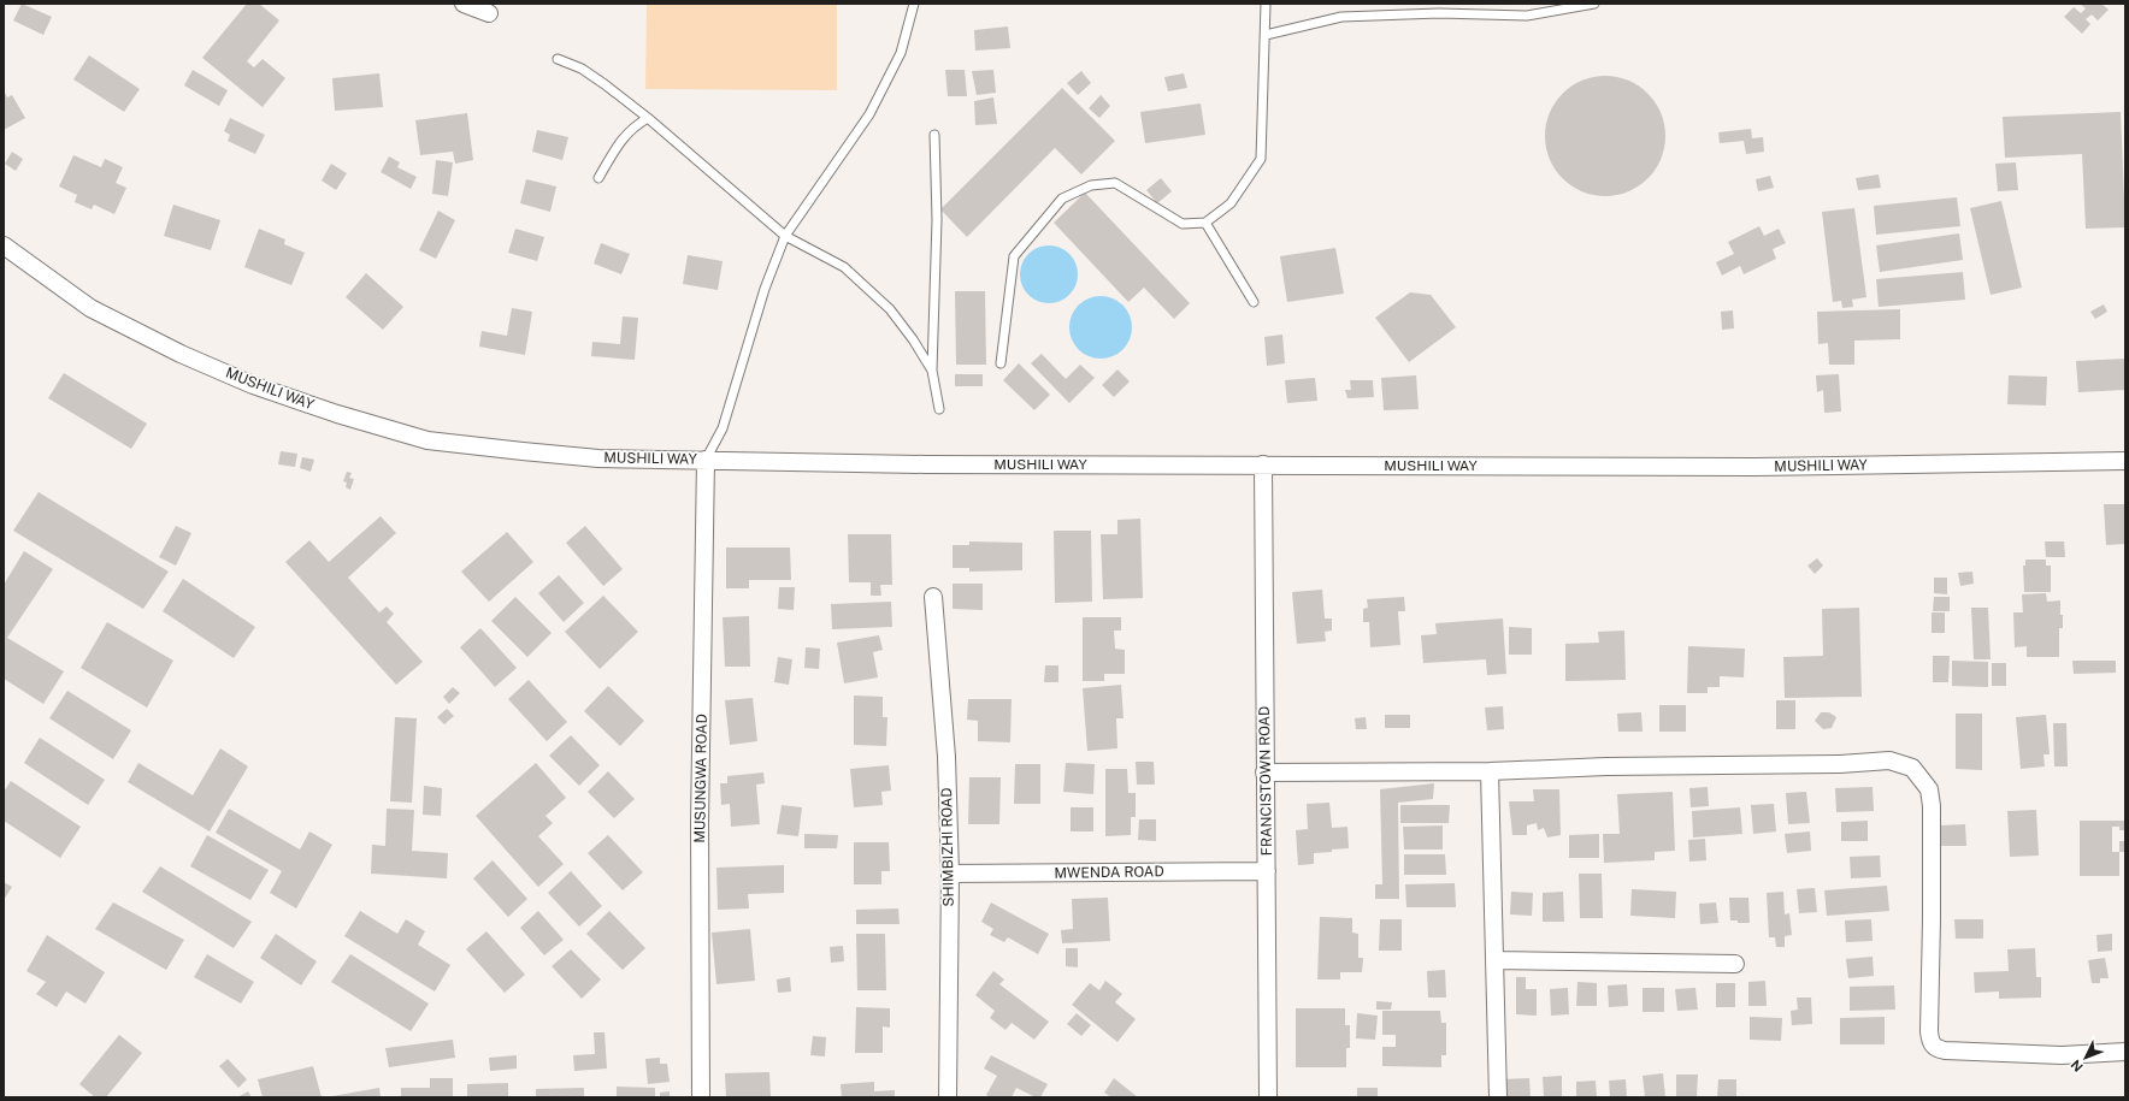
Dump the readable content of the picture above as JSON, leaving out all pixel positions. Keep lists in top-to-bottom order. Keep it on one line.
{"streets":{"street":["MUSHILI WAY","MUSUNGWA ROAD","FRANCISTOWN ROAD","SHIMBIZHI ROAD","MWENDA ROAD"]},"crossings":[["MUSHILI WAY","MUSUNGWA ROAD"],["MUSHILI WAY","FRANCISTOWN ROAD"],["FRANCISTOWN ROAD","MWENDA ROAD"],["SHIMBIZHI ROAD","MWENDA ROAD"]],"north":"bottom left"}
